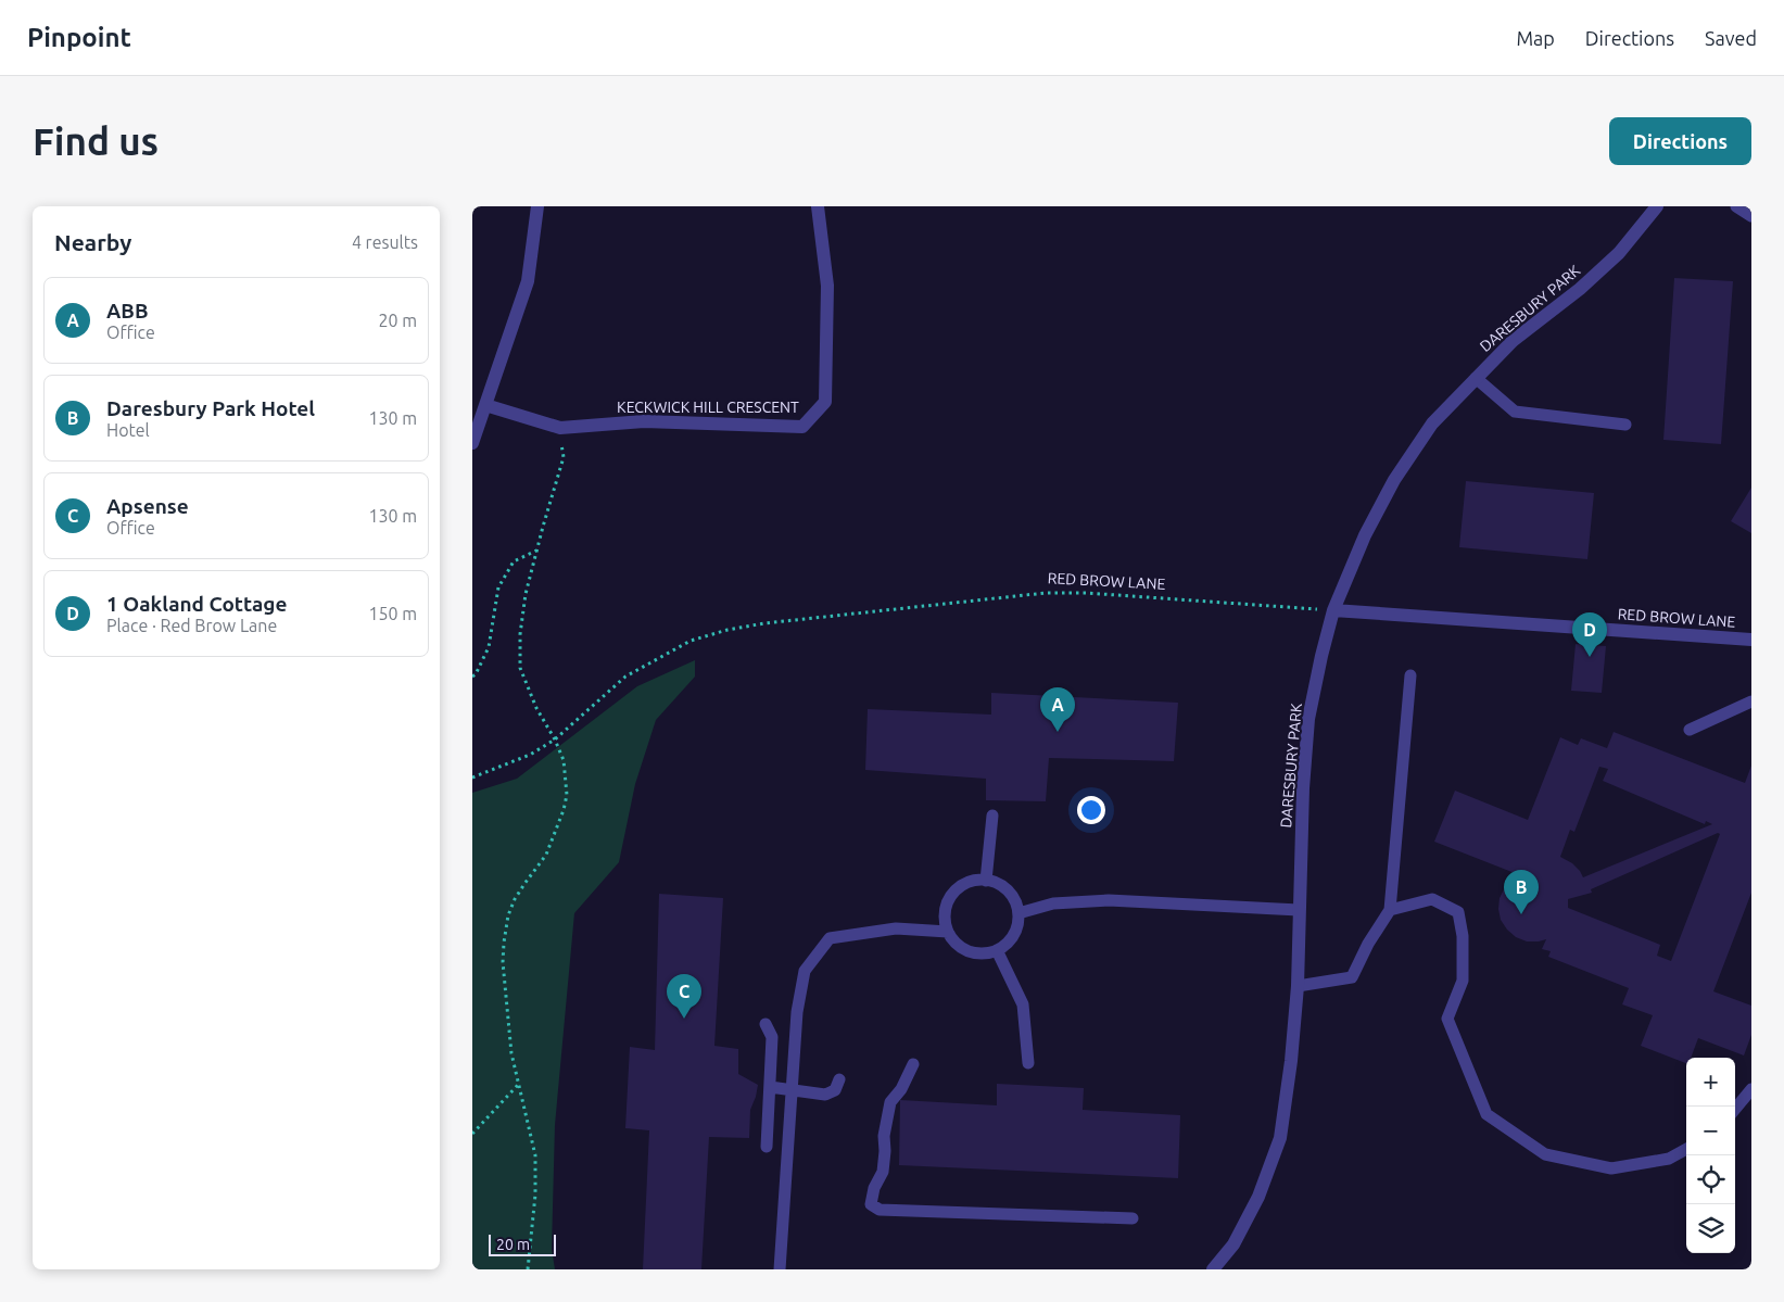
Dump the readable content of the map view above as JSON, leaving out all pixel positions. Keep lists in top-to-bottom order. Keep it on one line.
{"streets":{"street":["DARESBURY PARK","KECKWICK HILL CRESCENT","RED BROW LANE"]},"crossings":[["DARESBURY PARK","RED BROW LANE"]],"scale_bar":"20 m","page":{"header":"Pinpoint","nav":["Map","Directions","Saved"],"buttons":"Directions","title":"Find us","heading":["Nearby","4 results"],"list":[{"mark":"A","name":"ABB","note":"Office","value":"20 m"},{"mark":"B","name":"Daresbury Park Hotel","note":"Hotel","value":"130 m"},{"mark":"C","name":"Apsense","note":"Office","value":"130 m"},{"mark":"D","name":"1 Oakland Cottage","note":"Place · Red Brow Lane","value":"150 m"}],"pins":["D","A","B","C"],"map_buttons":["+","−"],"scale":"20 m"}}
